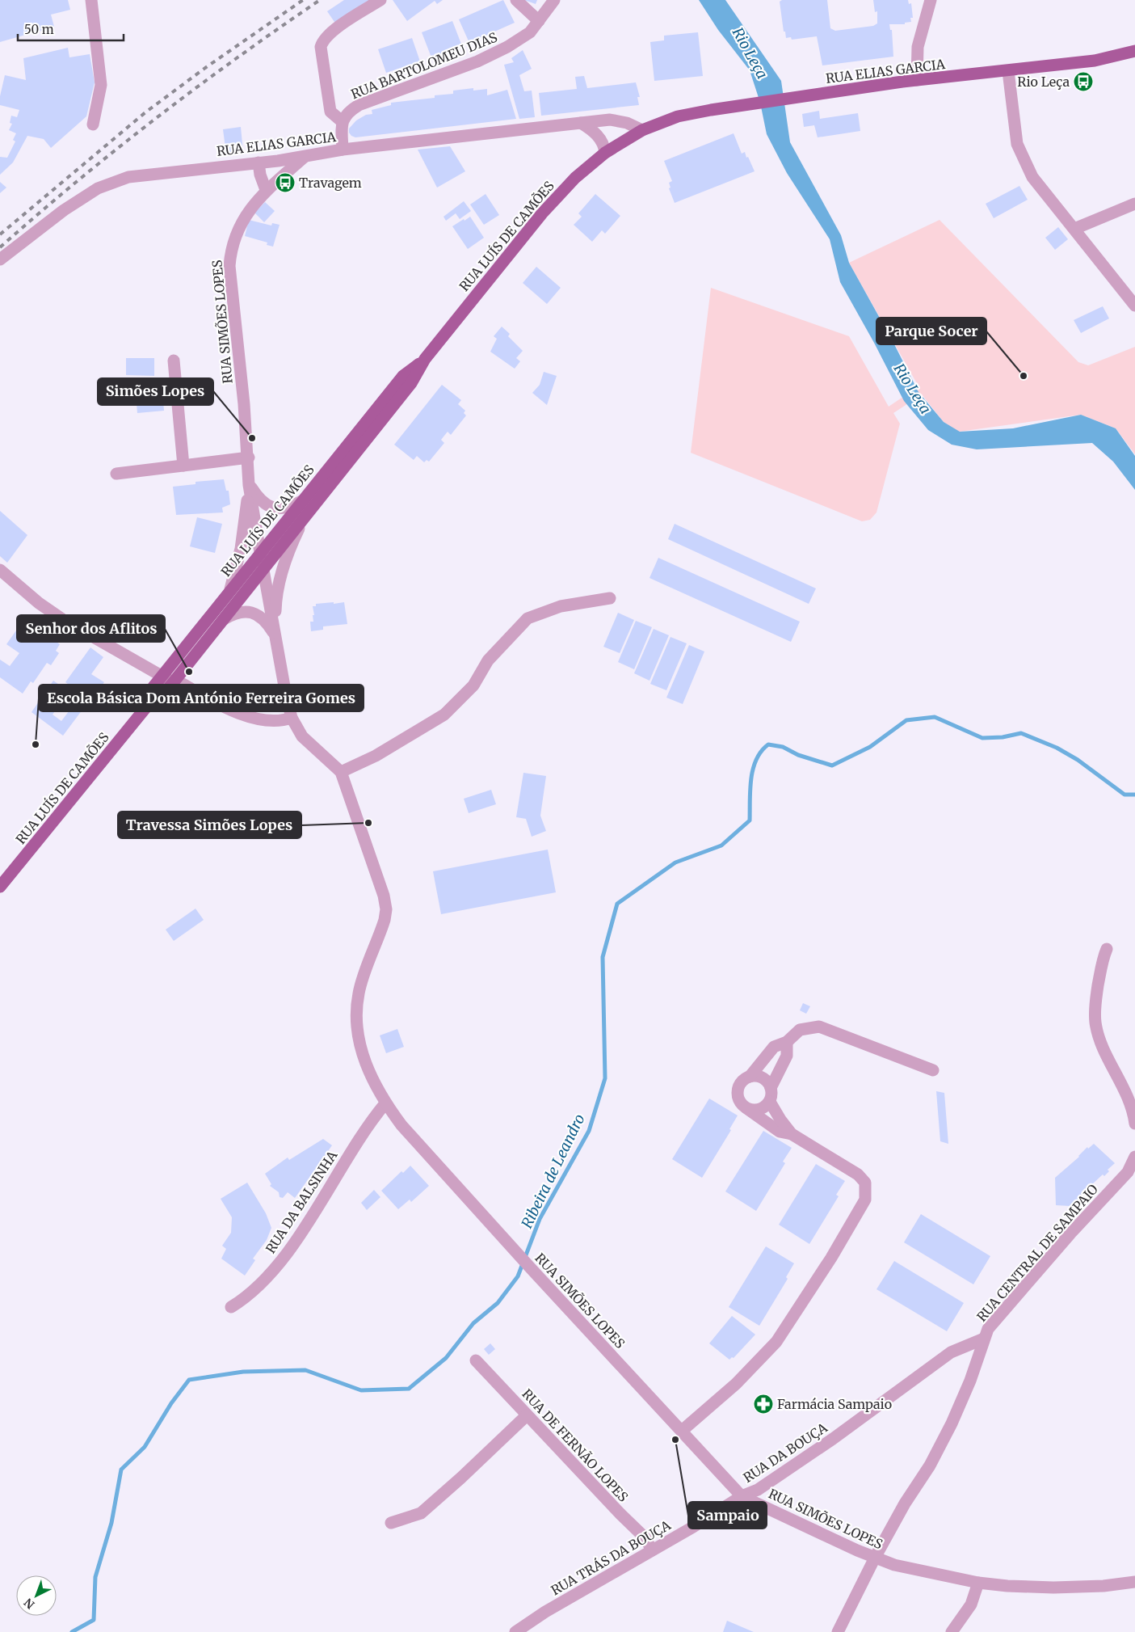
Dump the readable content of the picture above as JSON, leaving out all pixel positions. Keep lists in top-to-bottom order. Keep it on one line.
{"streets":{"main road":["RUA ELIAS GARCIA","RUA LUÍS DE CAMÕES"],"street":["RUA BARTOLOMEU DIAS","RUA SIMÕES LOPES","RUA DA BALSINHA","RUA CENTRAL DE SAMPAIO","RUA DE FERNÃO LOPES","RUA DA BOUÇA","RUA TRÁS DA BOUÇA"]},"crossings":[["RUA ELIAS GARCIA","RUA LUÍS DE CAMÕES"],["RUA ELIAS GARCIA","RUA SIMÕES LOPES"],["RUA LUÍS DE CAMÕES","RUA SIMÕES LOPES"],["RUA SIMÕES LOPES","RUA DA BALSINHA"],["RUA SIMÕES LOPES","RUA CENTRAL DE SAMPAIO"],["RUA SIMÕES LOPES","RUA DA BOUÇA"],["RUA SIMÕES LOPES","RUA TRÁS DA BOUÇA"],["RUA CENTRAL DE SAMPAIO","RUA DA BOUÇA"],["RUA DE FERNÃO LOPES","RUA TRÁS DA BOUÇA"],["RUA DA BOUÇA","RUA TRÁS DA BOUÇA"]],"water":["Rio Leça","Ribeira de Leandro"],"places":{"bus stop":["Rio Leça","Travagem"],"other":["Parque Socer","Simões Lopes","Senhor dos Aflitos","Escola Básica Dom António Ferreira Gomes","Travessa Simões Lopes","Sampaio"],"pharmacy":["Farmácia Sampaio"]},"scale_bar":"50 m","north":"bottom left"}
